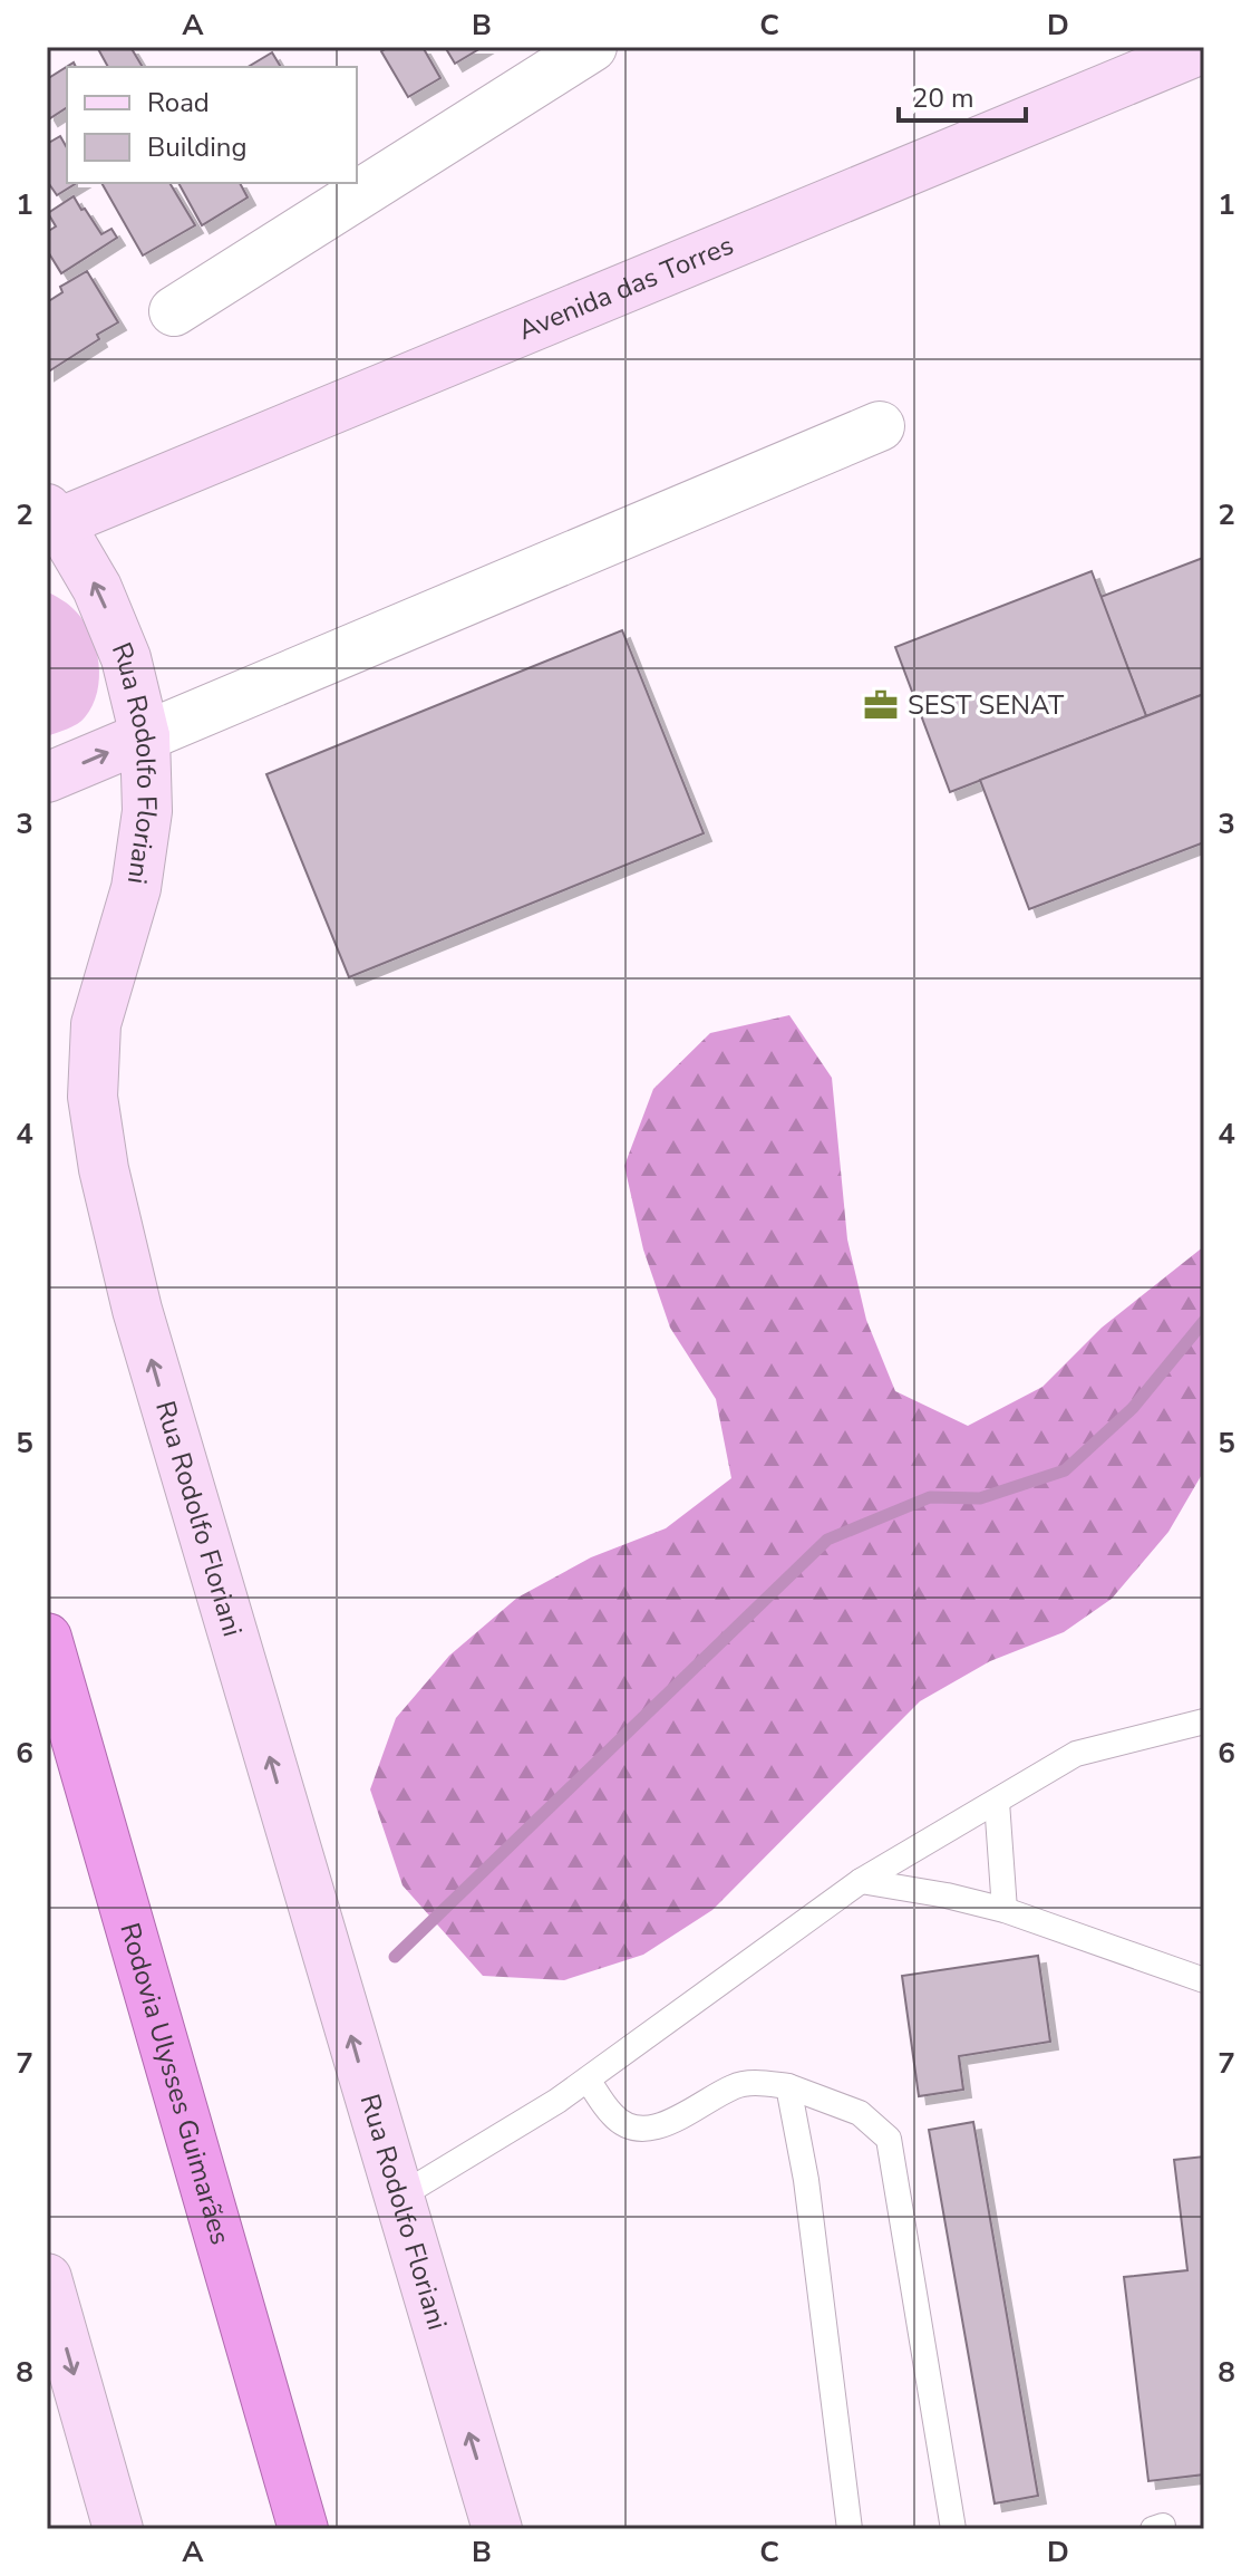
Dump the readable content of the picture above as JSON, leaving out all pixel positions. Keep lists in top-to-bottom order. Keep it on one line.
{"streets":{"highway":["Rodovia Ulysses Guimarães"],"main road":["Avenida das Torres","Rua Rodolfo Floriani"]},"crossings":[["Avenida das Torres","Rua Rodolfo Floriani"]],"one_way":["Rua Rodolfo Floriani"],"places":{"office":["SEST SENAT"]},"legend":["Road","Building"],"scale_bar":"20 m","grid":{"columns":["A","B","C","D"],"rows":["1","2","3","4","5","6","7","8"]}}
